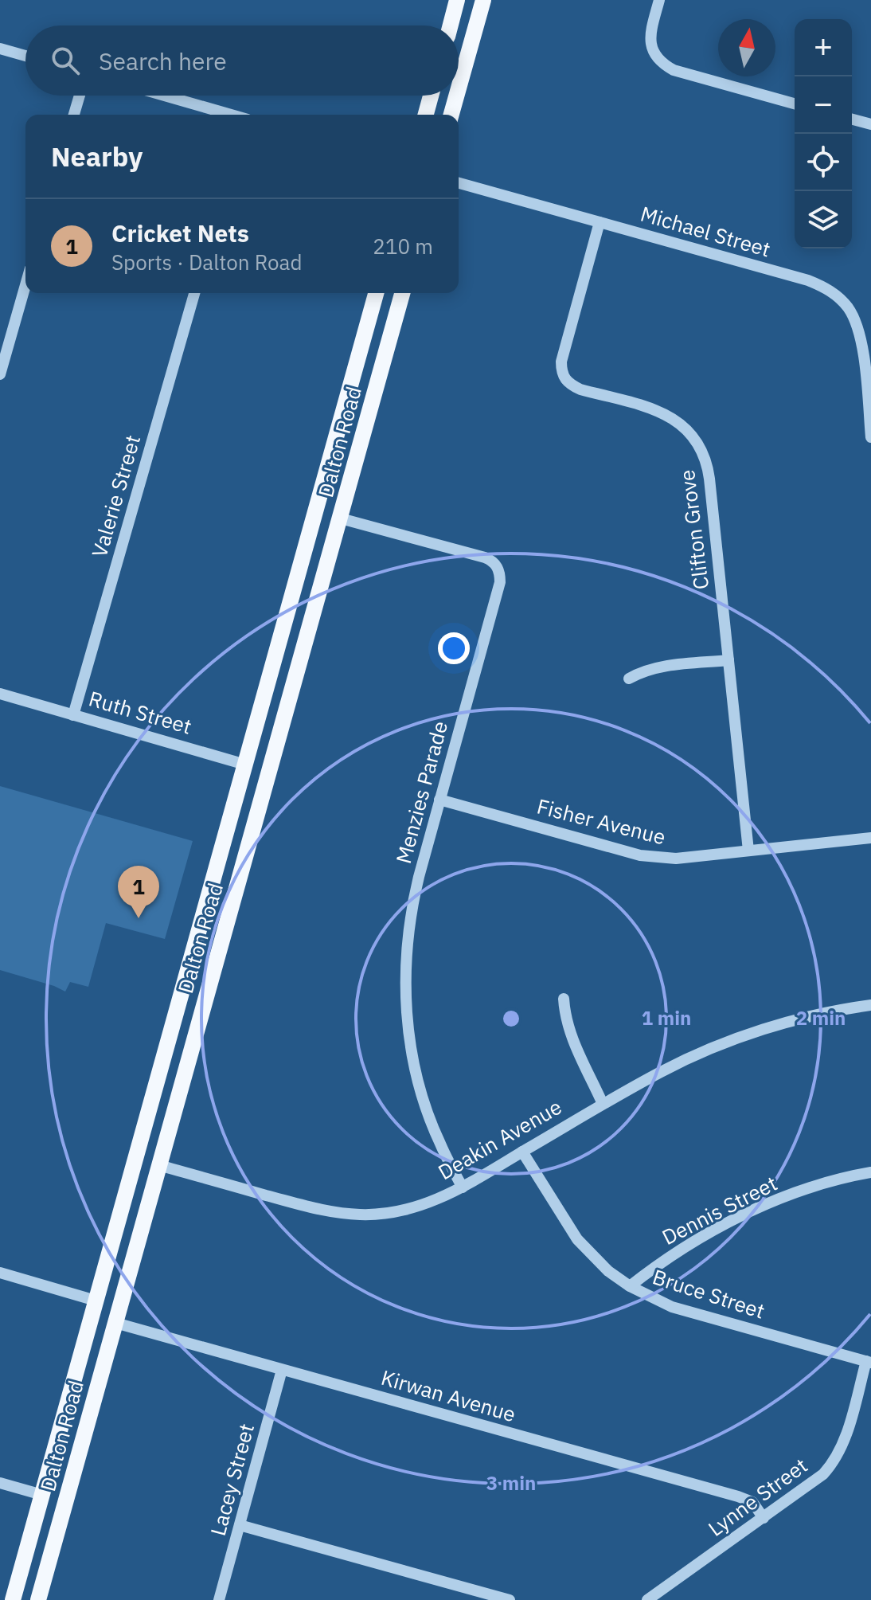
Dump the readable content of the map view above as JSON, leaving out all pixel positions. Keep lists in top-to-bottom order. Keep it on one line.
{"streets":{"main road":["Dalton Road","Ruth Street","Deakin Avenue"],"street":["Michael Street","Valerie Street","Clifton Grove","Menzies Parade","Fisher Avenue","Dennis Street","Bruce Street","Kirwan Avenue","Lacey Street","Lynne Street"]},"crossings":[["Michael Street","Clifton Grove"],["Dalton Road","Ruth Street"],["Dalton Road","Menzies Parade"],["Dalton Road","Deakin Avenue"],["Dalton Road","Kirwan Avenue"],["Valerie Street","Ruth Street"],["Clifton Grove","Fisher Avenue"],["Menzies Parade","Fisher Avenue"],["Menzies Parade","Deakin Avenue"],["Deakin Avenue","Bruce Street"],["Dennis Street","Bruce Street"],["Bruce Street","Lynne Street"],["Kirwan Avenue","Lacey Street"],["Kirwan Avenue","Lynne Street"]],"north":"top","page":{"map_buttons":["+","−"],"search":"Search here","heading":"Nearby","list":[{"mark":"1","name":"Cricket Nets","note":"Sports · Dalton Road","value":"210 m"}],"pins":"1"},"rings":["1 min","2 min","3 min"]}
